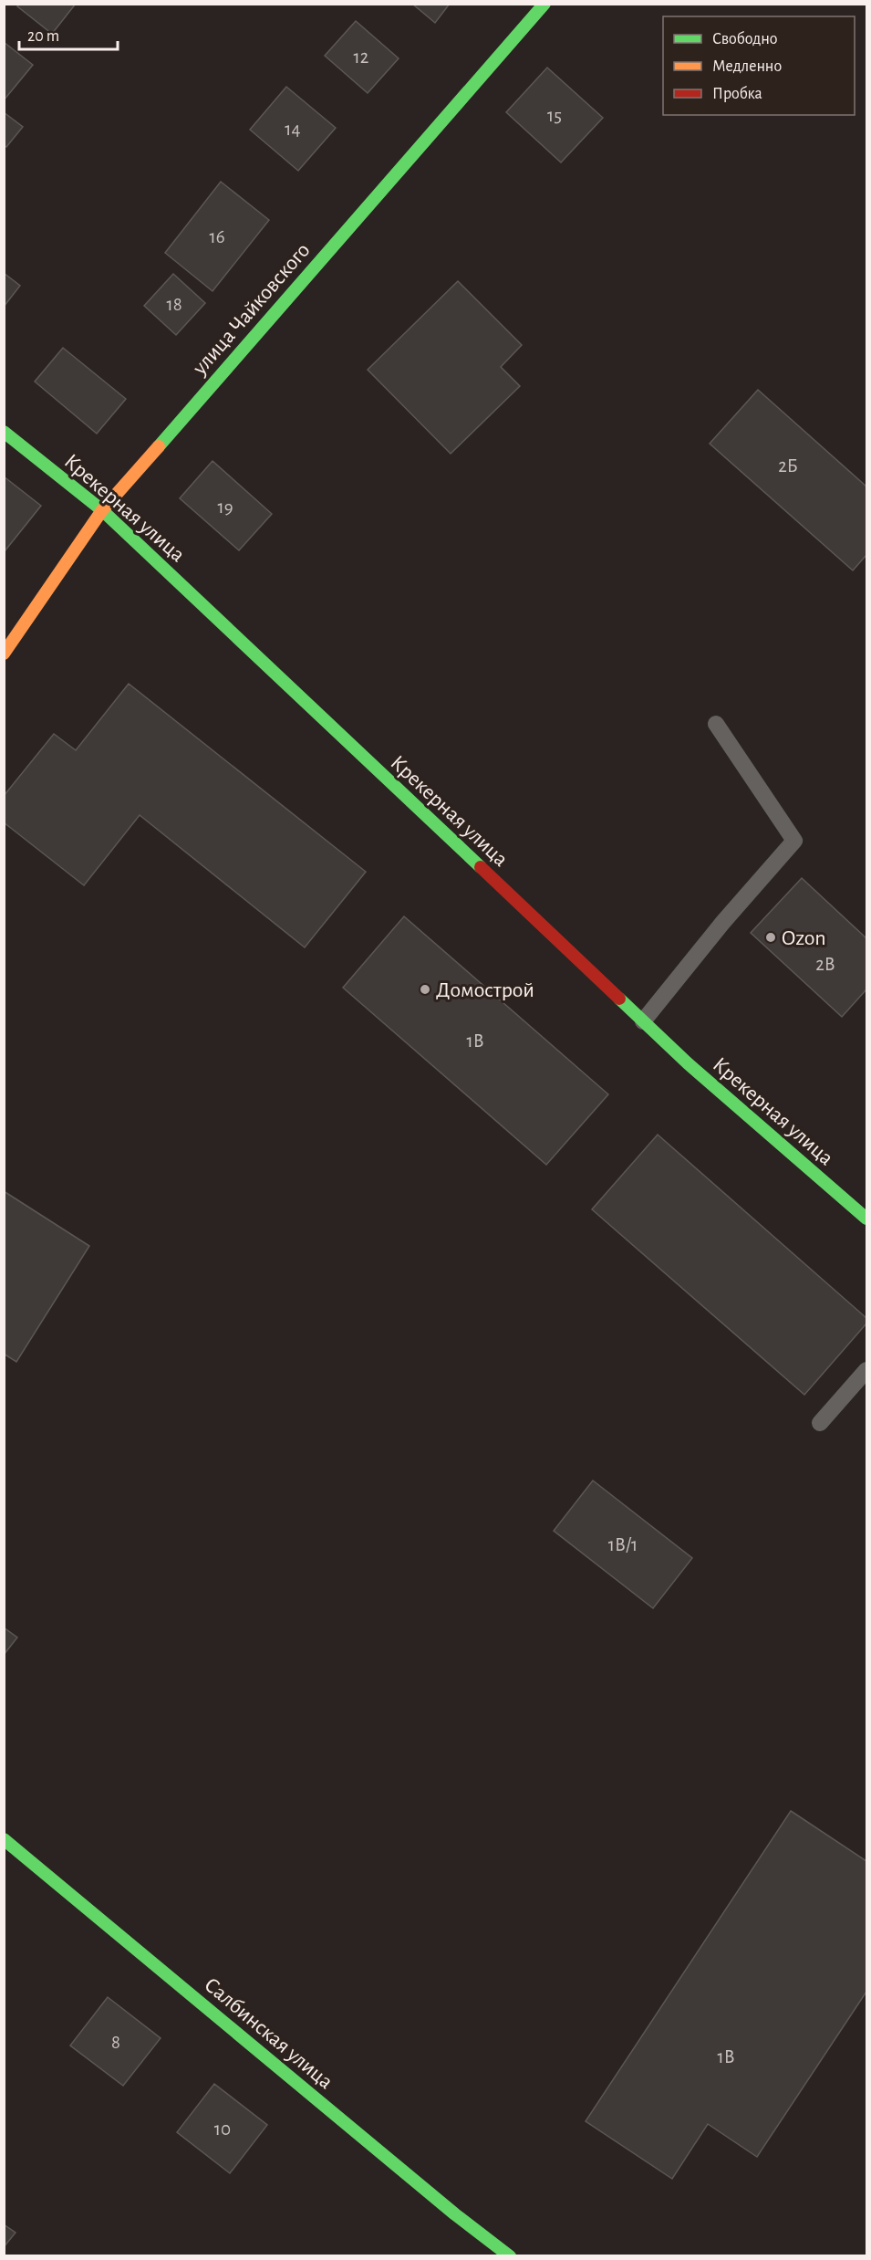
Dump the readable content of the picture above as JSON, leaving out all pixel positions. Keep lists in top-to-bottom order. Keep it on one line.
{"streets":{"street":["улица Чайковского","Крекерная улица","Салбинская улица"]},"crossings":[["улица Чайковского","Крекерная улица"]],"places":["Ozon","Домострой"],"house_numbers":["12","15","14","16","18","2Б","19","2В","1В","1В/1","8","1В","10"],"legend":["Свободно","Медленно","Пробка"],"scale_bar":"20 m"}
